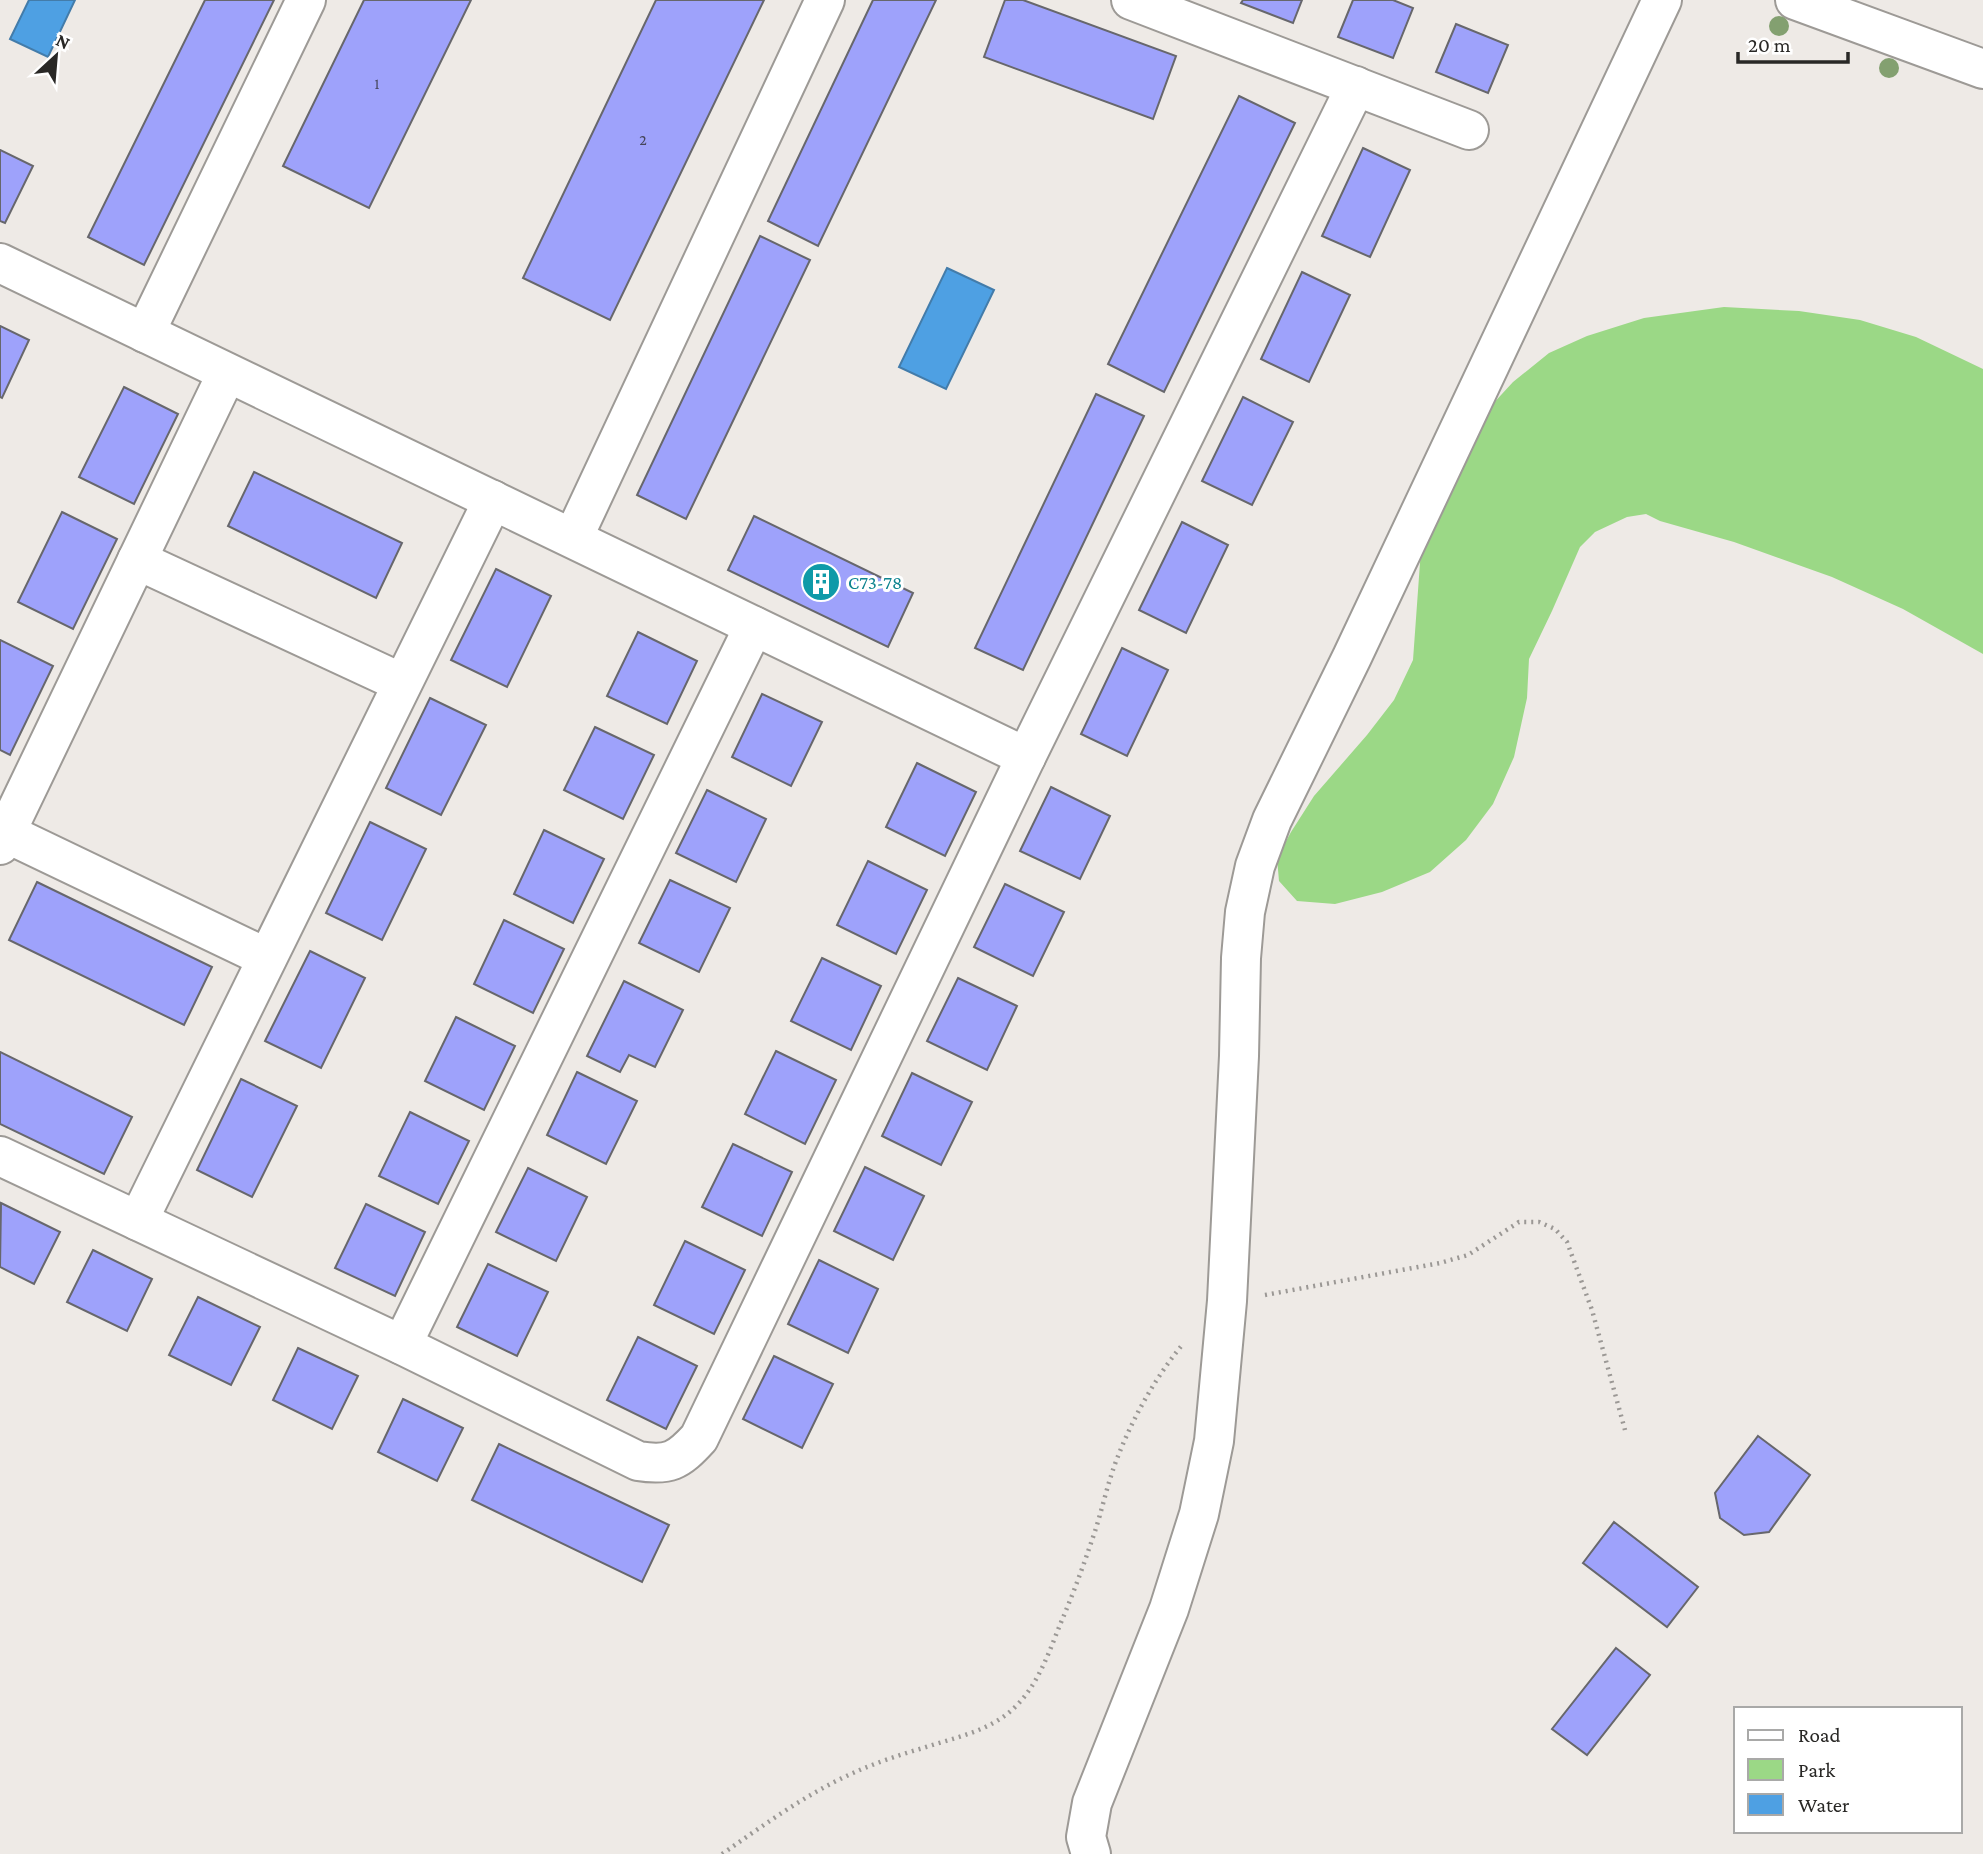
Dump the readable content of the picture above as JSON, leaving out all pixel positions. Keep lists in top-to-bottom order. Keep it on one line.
{"places":{"building":["C73-78"]},"house_numbers":["1","2"],"legend":["Road","Park","Water"],"scale_bar":"20 m","north":"top right"}
